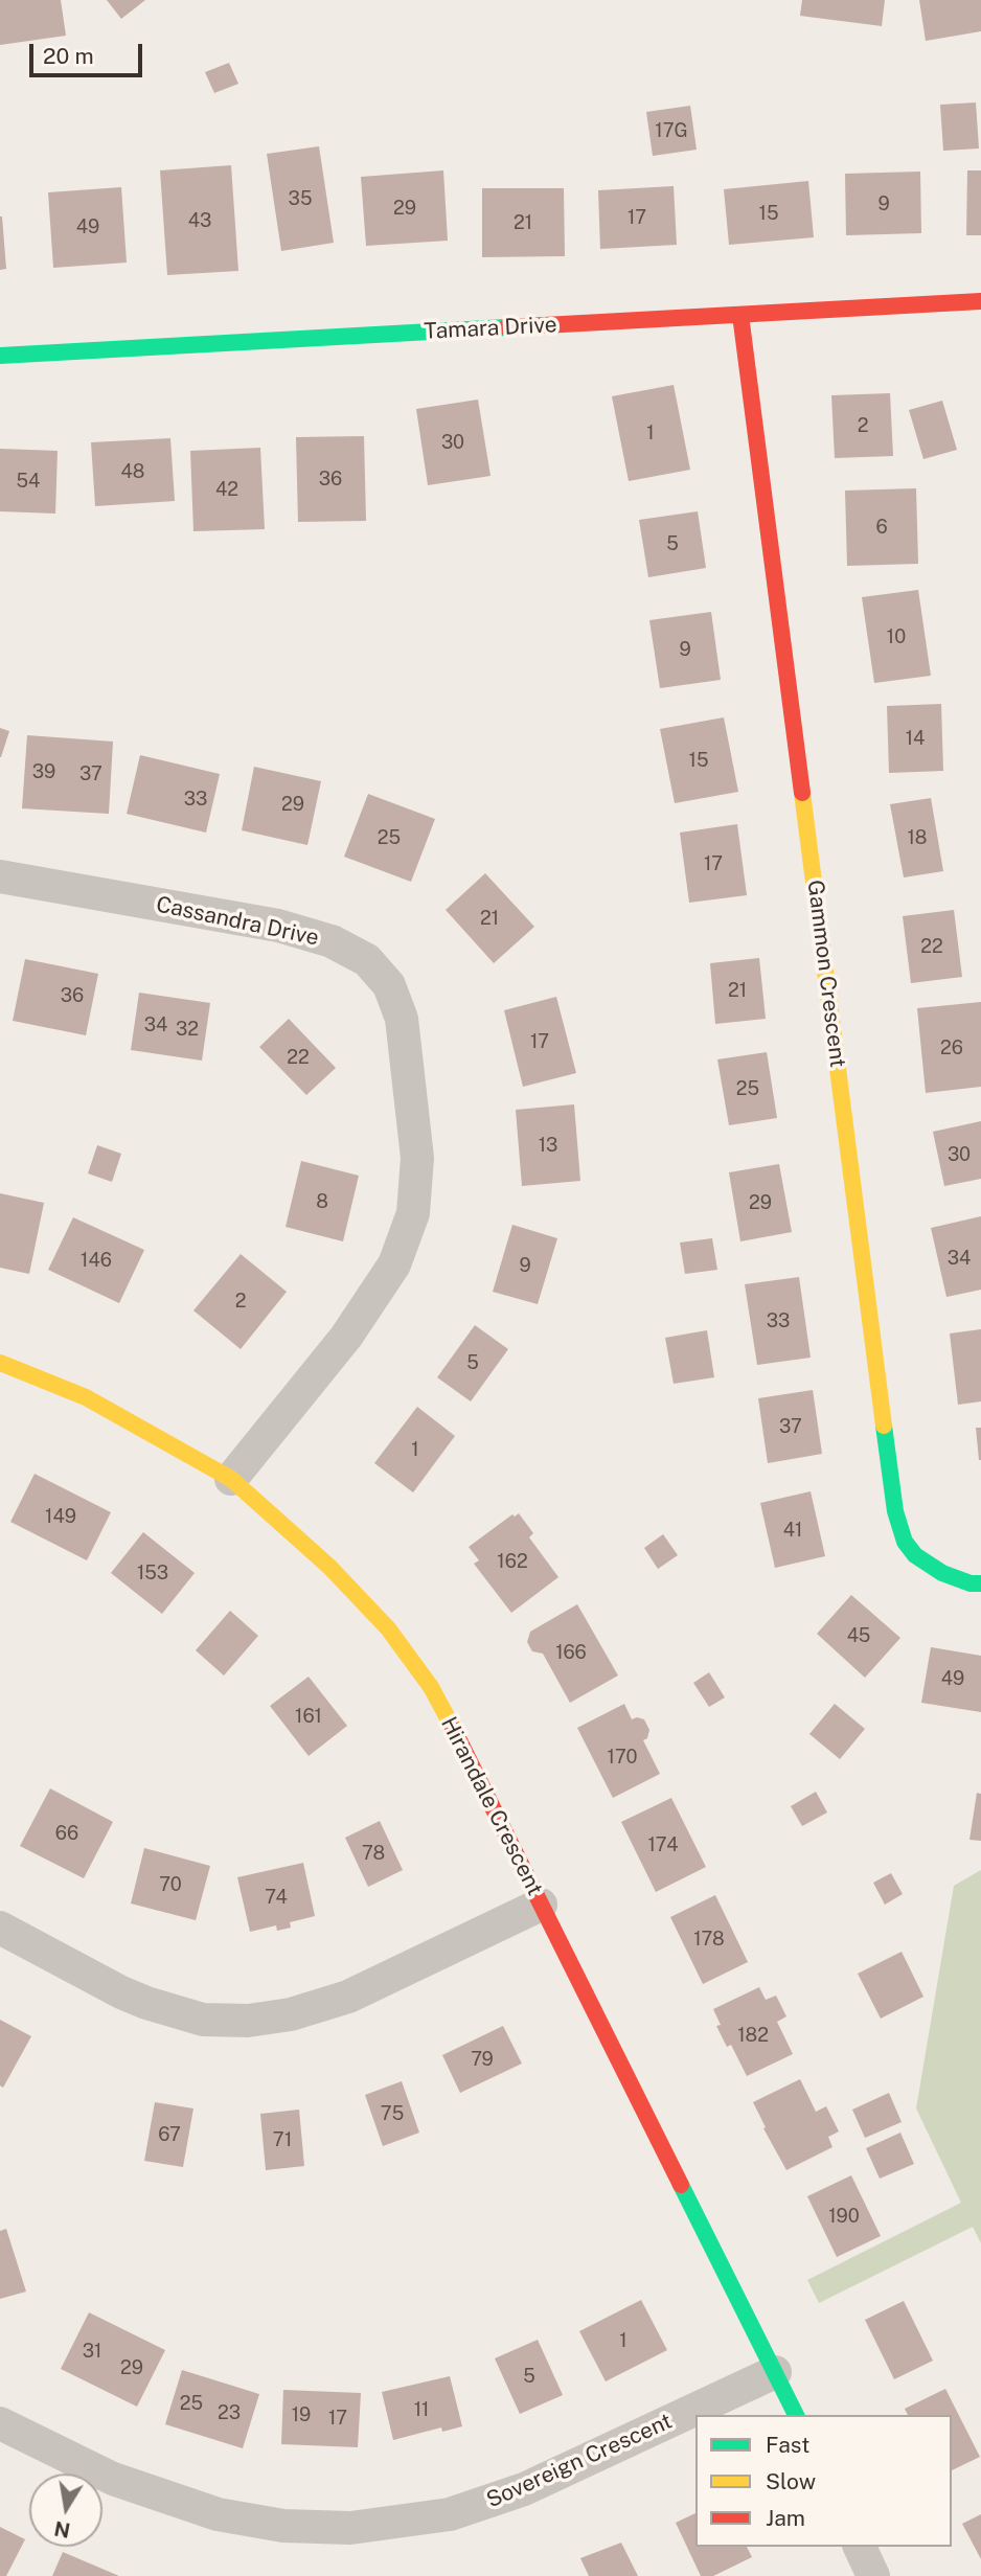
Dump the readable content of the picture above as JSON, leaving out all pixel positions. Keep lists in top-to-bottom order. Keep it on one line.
{"streets":{"street":["Tamara Drive","Cassandra Drive","Gammon Crescent","Hirandale Crescent","Sovereign Crescent"]},"crossings":[["Tamara Drive","Gammon Crescent"],["Cassandra Drive","Hirandale Crescent"],["Hirandale Crescent","Sovereign Crescent"]],"house_numbers":["17G","35","9","29","15","17","43","21","49","2","1","30","48","36","54","42","6","5","10","9","14","15","39","37","33","29","25","18","17","21","22","21","36","34","32","17","26","22","25","13","30","8","29","34","146","9","2","33","5","37","1","149","41","162","153","45","166","49","161","170","66","174","78","70","74","178","182","79","75","67","71","190","1","31","29","5","25","11","23","19","17"],"legend":["Fast","Slow","Jam"],"scale_bar":"20 m","north":"bottom"}
